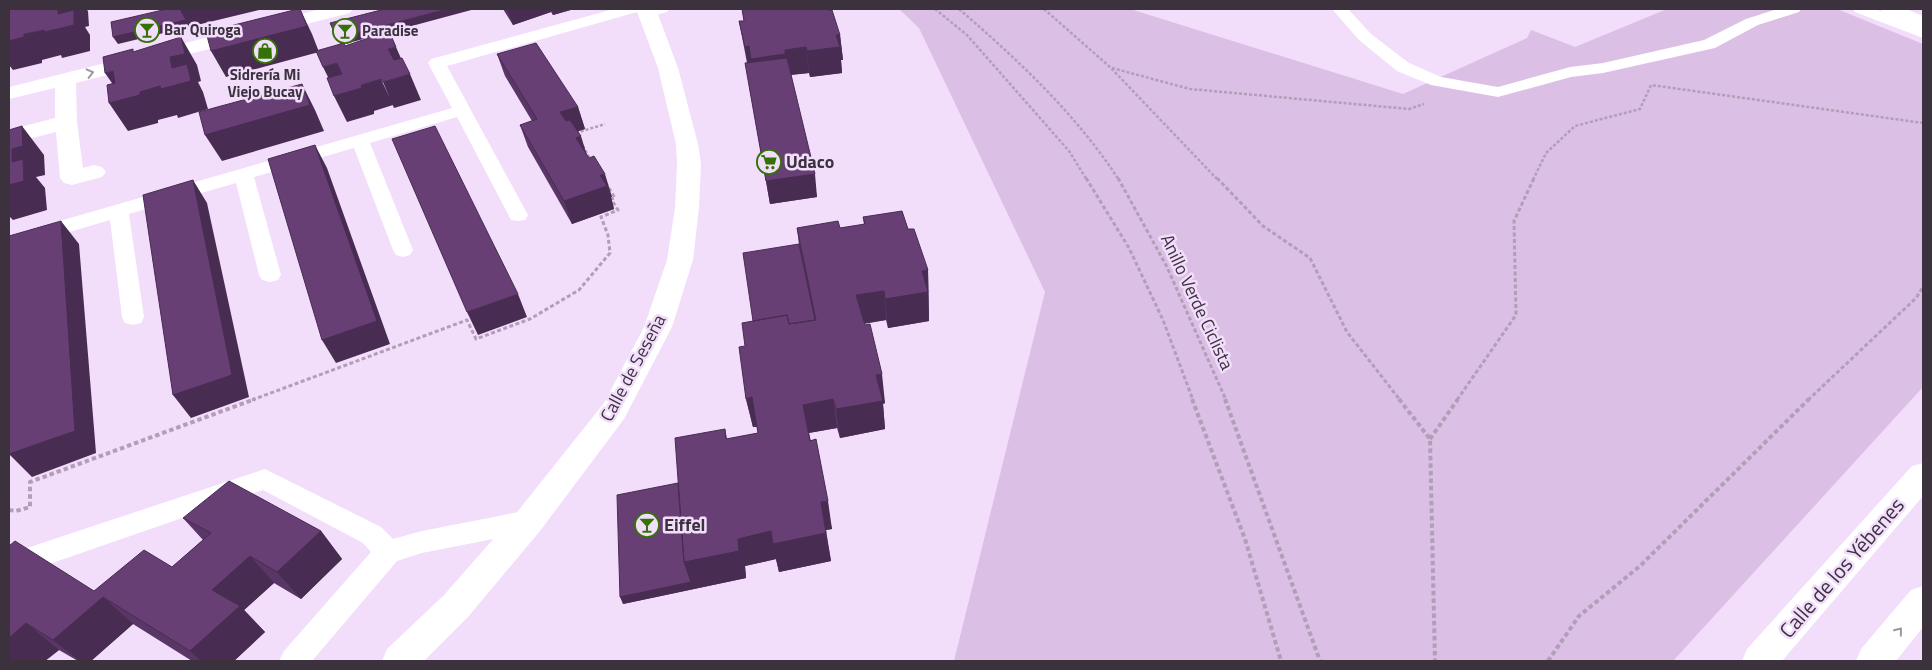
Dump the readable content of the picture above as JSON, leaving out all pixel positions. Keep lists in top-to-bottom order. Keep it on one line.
{"streets":{"main road":["Calle de Seseña","Calle de los Yébenes"],"path":["Anillo Verde Ciclista"]},"places":{"bar":["Bar Quiroga","Paradise","Eiffel"],"shop":["Sidrería Mi Viejo Bucay"],"supermarket":["Udaco"]}}
